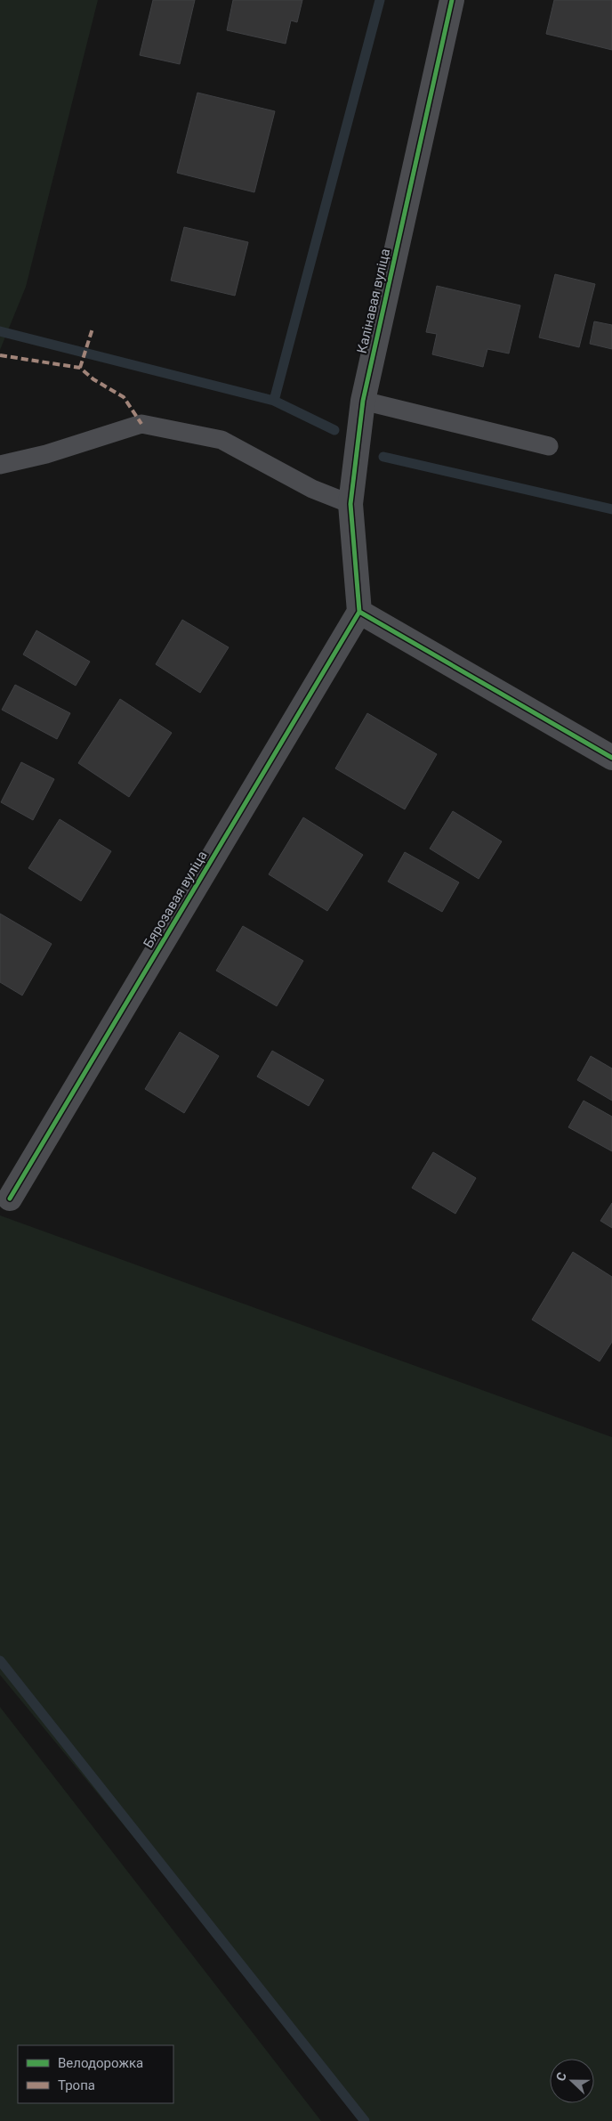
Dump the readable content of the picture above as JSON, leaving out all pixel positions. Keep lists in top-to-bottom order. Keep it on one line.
{"streets":{"street":["Калінавая вуліца","Бярозавая вуліца"]},"crossings":[["Калінавая вуліца","Бярозавая вуліца"]],"legend":["Велодорожка","Тропа"],"north":"left"}
